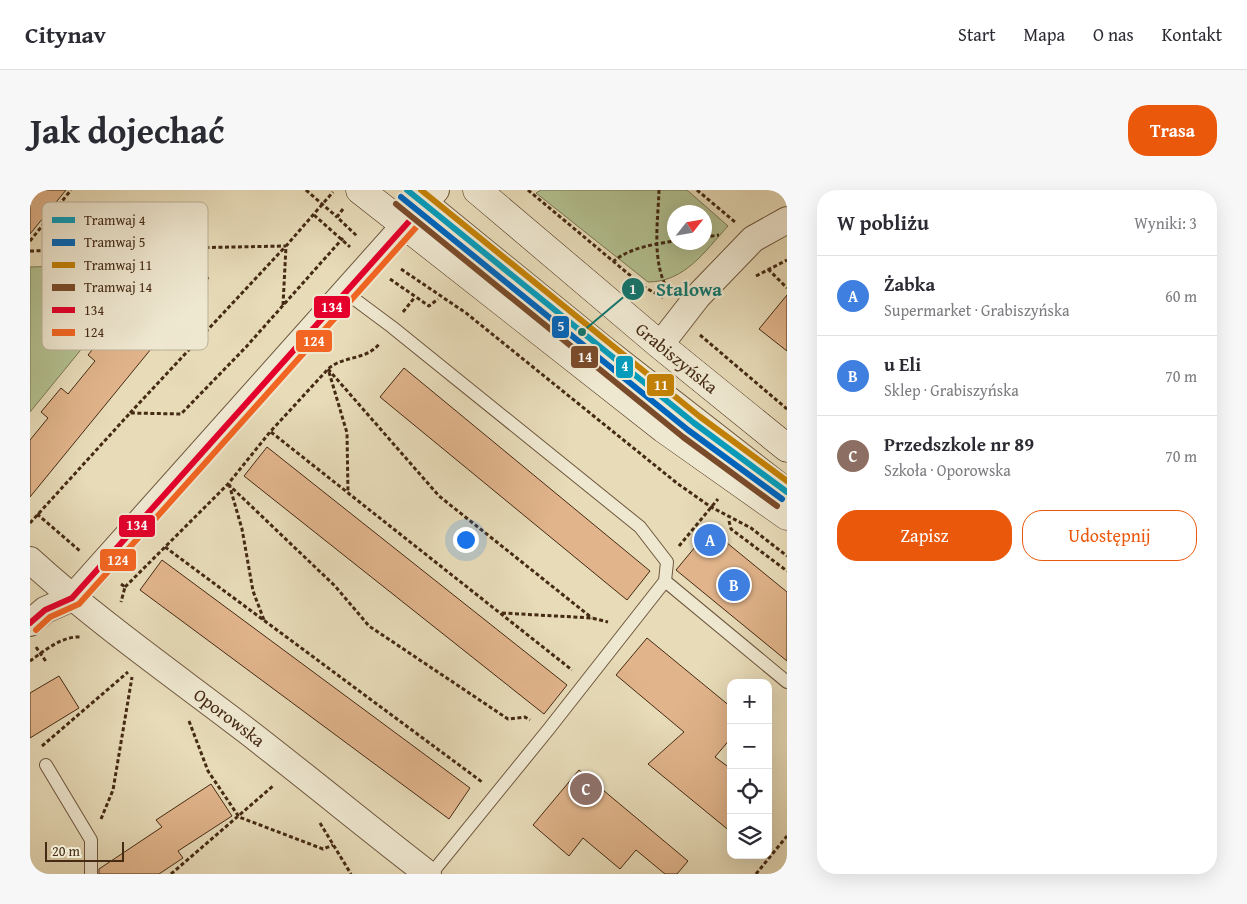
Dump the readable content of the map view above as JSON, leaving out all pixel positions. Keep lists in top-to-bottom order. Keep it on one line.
{"streets":{"main road":["Grabiszyńska"],"street":["Oporowska"]},"places":["Stalowa"],"lines":["tram line 4","tram line 11","tram line 5","transit line 134","tram line 14","transit line 124"],"legend":["Tramwaj 4","Tramwaj 5","Tramwaj 11","Tramwaj 14","134","124"],"scale_bar":"20 m","north":"top right","page":{"header":"Citynav","nav":["Start","Mapa","O nas","Kontakt"],"title":"Jak dojechać","buttons":["Trasa",["Zapisz","Udostępnij"]],"heading":["W pobliżu","Wyniki: 3"],"list":[{"mark":"A","name":"Żabka","note":"Supermarket · Grabiszyńska","value":"60 m"},{"mark":"B","name":"u Eli","note":"Sklep · Grabiszyńska","value":"70 m"},{"mark":"C","name":"Przedszkole nr 89","note":"Szkoła · Oporowska","value":"70 m"}],"pins":["A","B","C"],"map_buttons":["+","−"],"scale":"20 m"}}
